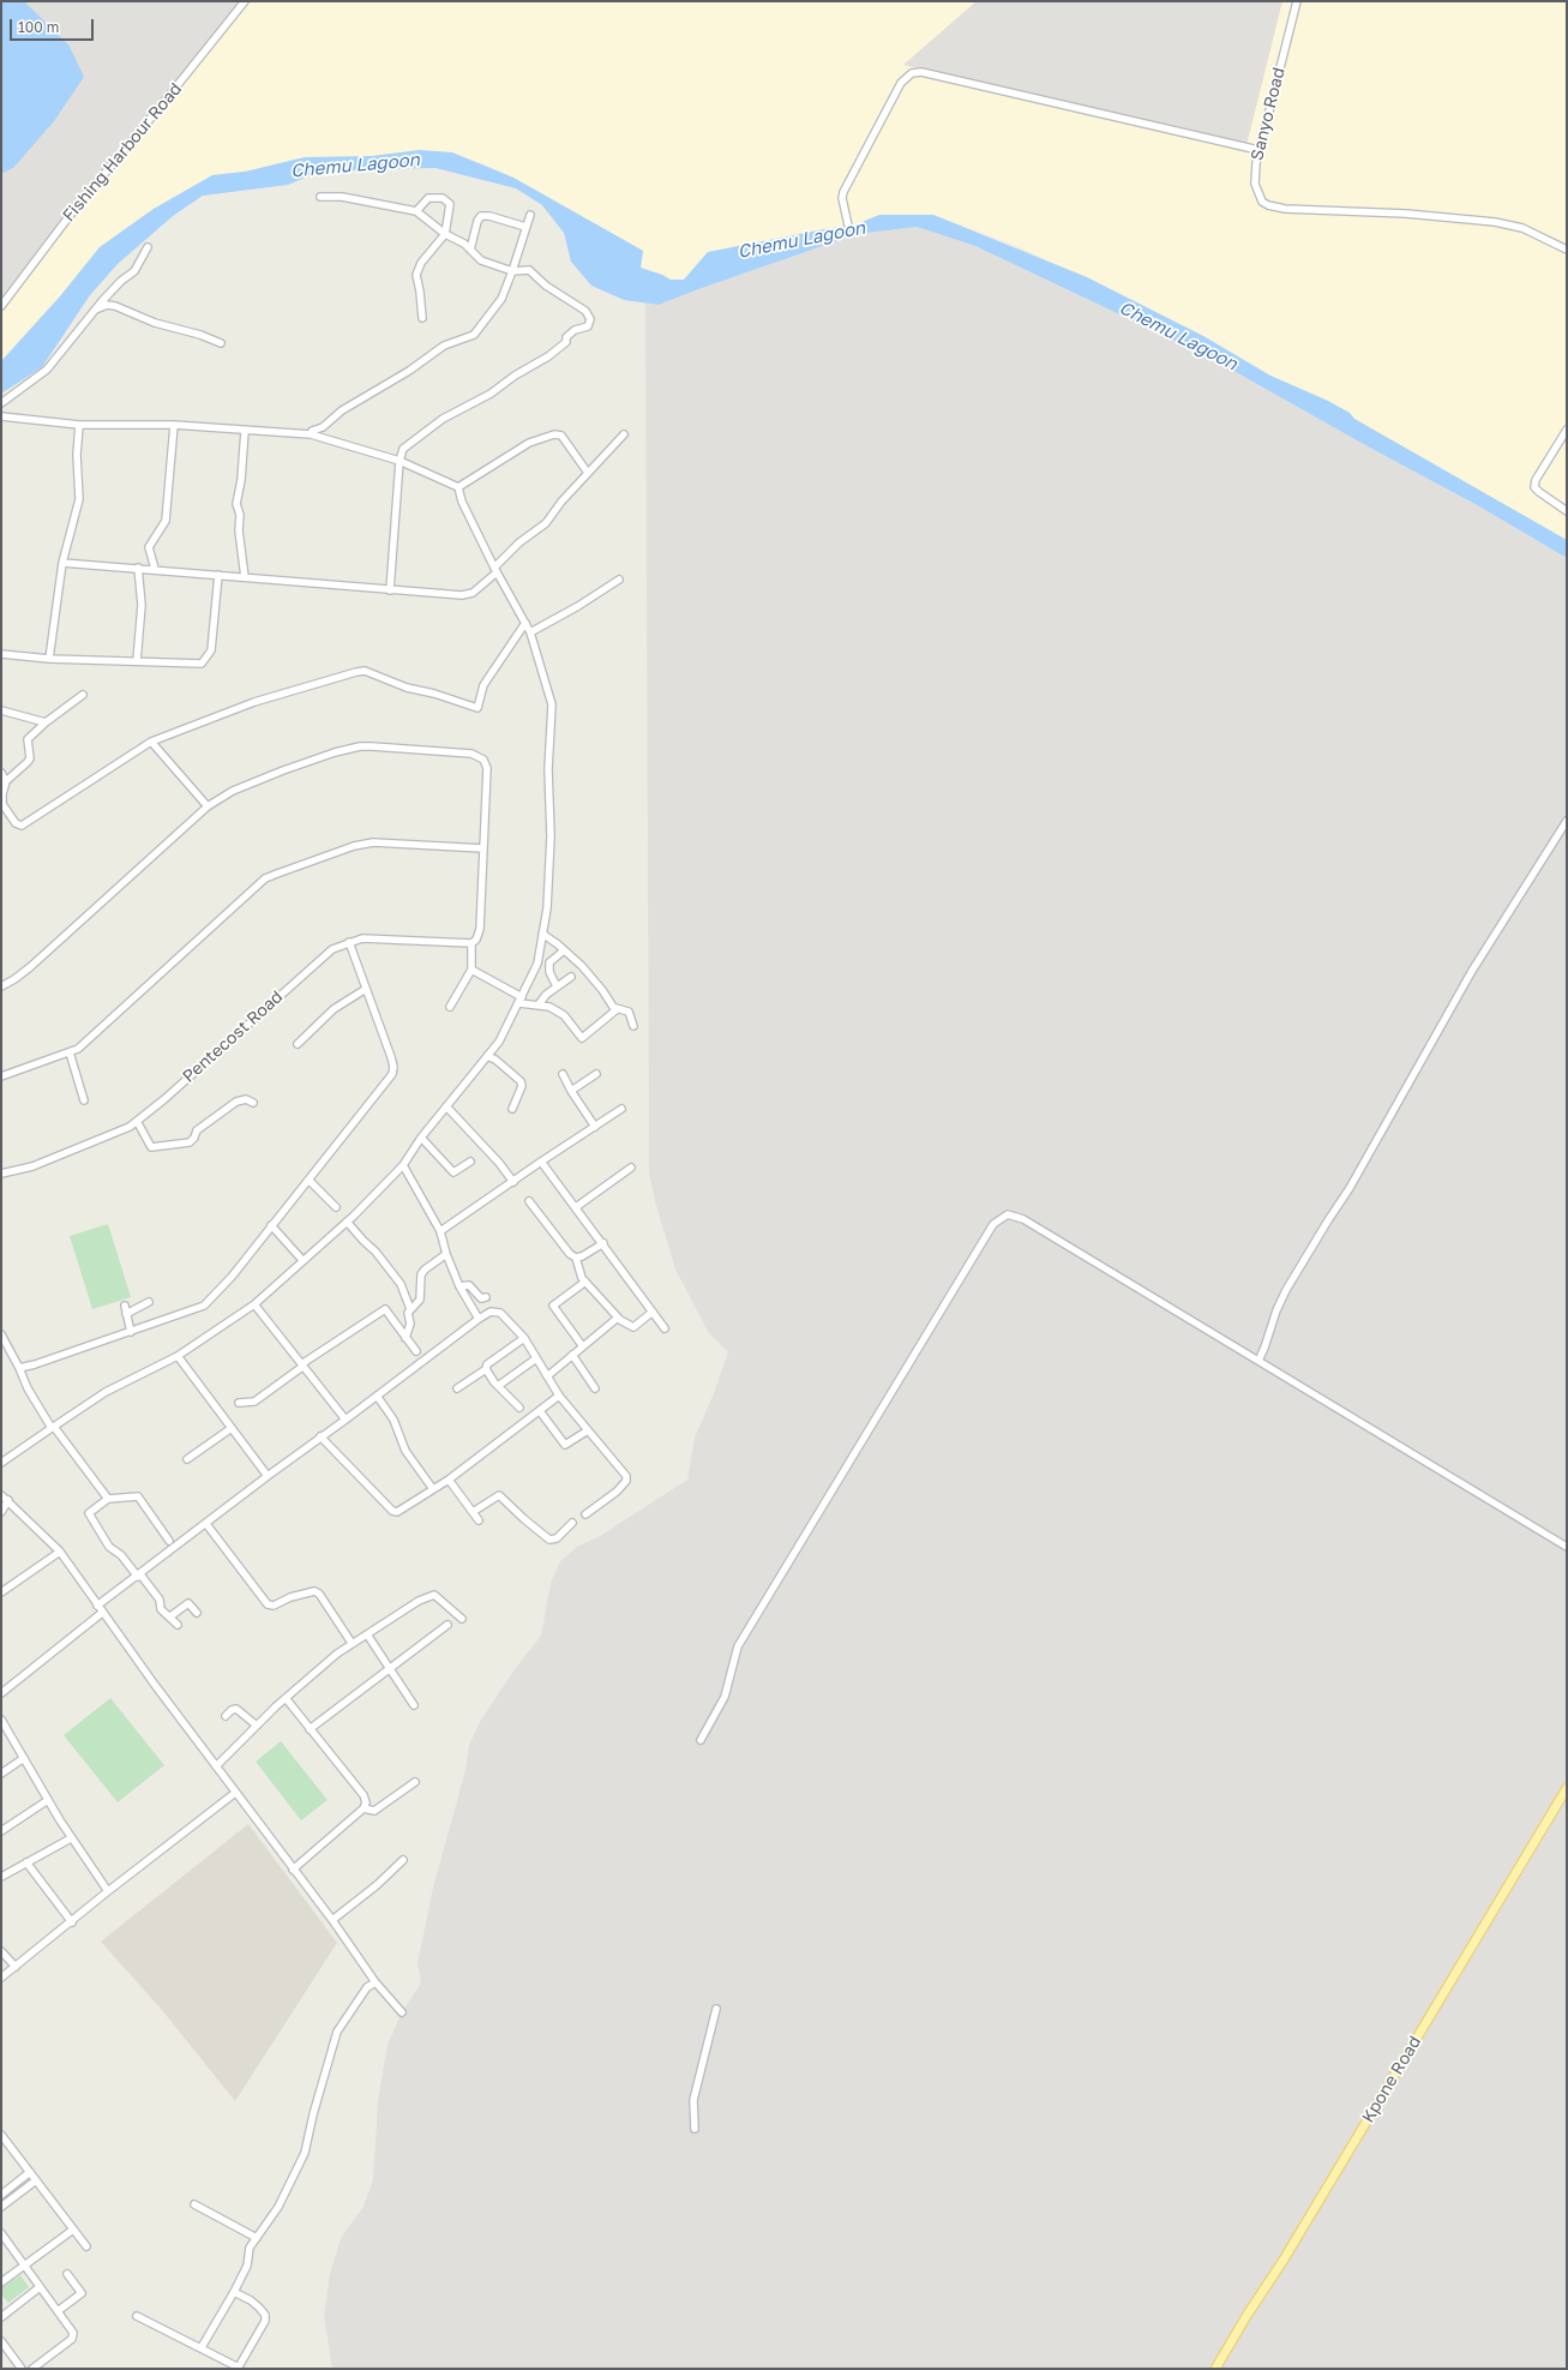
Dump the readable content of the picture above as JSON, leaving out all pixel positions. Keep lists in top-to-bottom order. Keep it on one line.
{"streets":{"main road":["Kpone Road"],"street":["Sanyo Road","Fishing Harbour Road","Pentecost Road"]},"water":["Chemu Lagoon"],"scale_bar":"100 m"}
